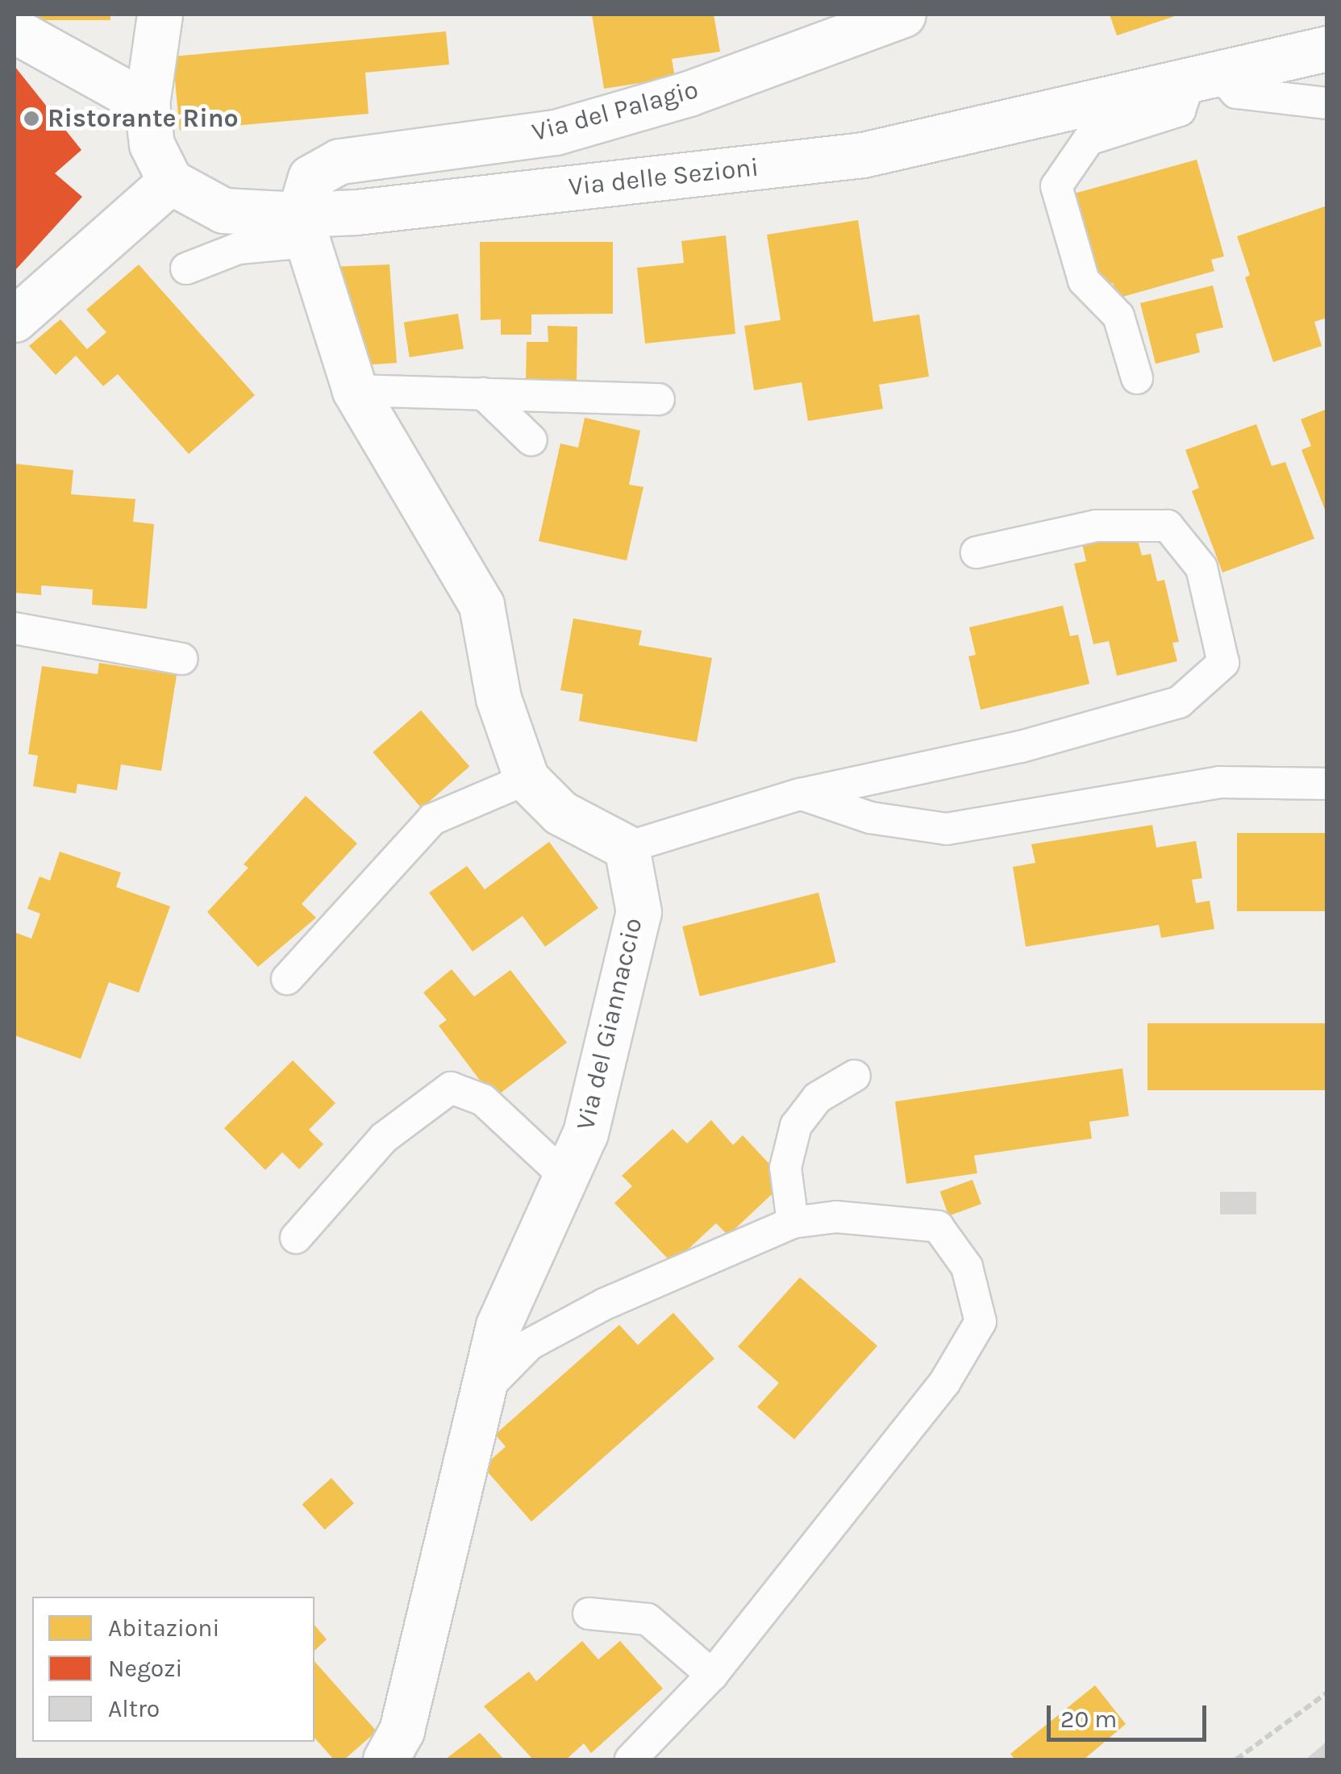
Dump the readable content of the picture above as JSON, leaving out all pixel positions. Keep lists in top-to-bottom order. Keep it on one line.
{"streets":{"street":["Via del Palagio","Via delle Sezioni","Via del Giannaccio"]},"crossings":[["Via del Palagio","Via delle Sezioni"]],"places":["Ristorante Rino"],"legend":["Abitazioni","Negozi","Altro"],"scale_bar":"20 m"}
